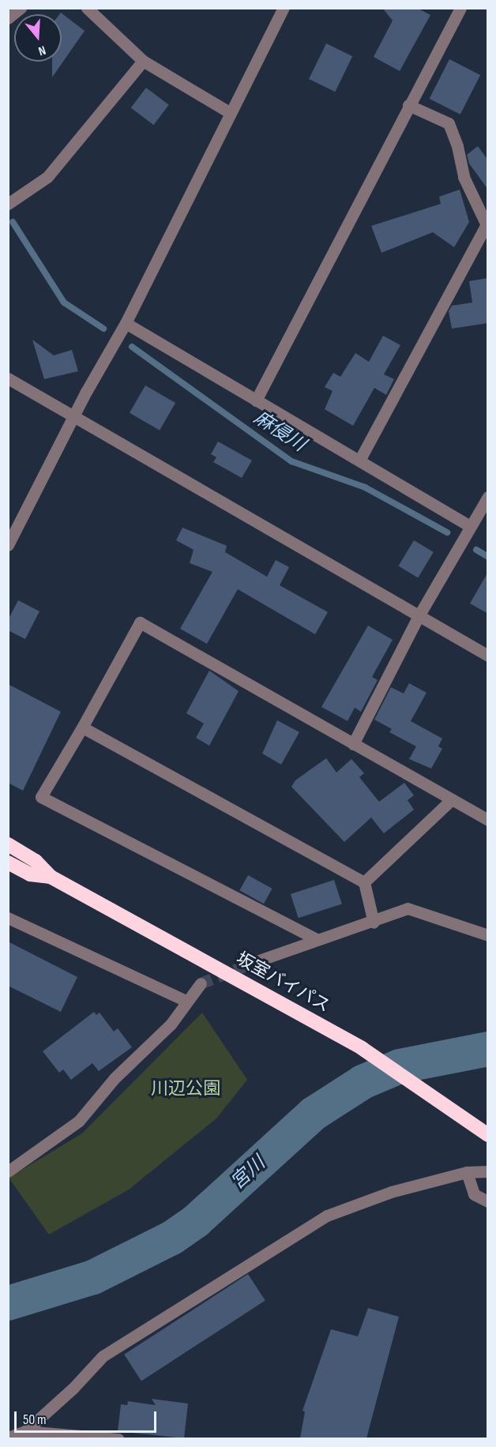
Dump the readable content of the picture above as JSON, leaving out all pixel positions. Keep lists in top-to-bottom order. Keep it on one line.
{"streets":{"highway":["坂室バイパス"]},"water":["麻侵川","宮川"],"parks":["川辺公園"],"scale_bar":"50 m","north":"bottom"}
